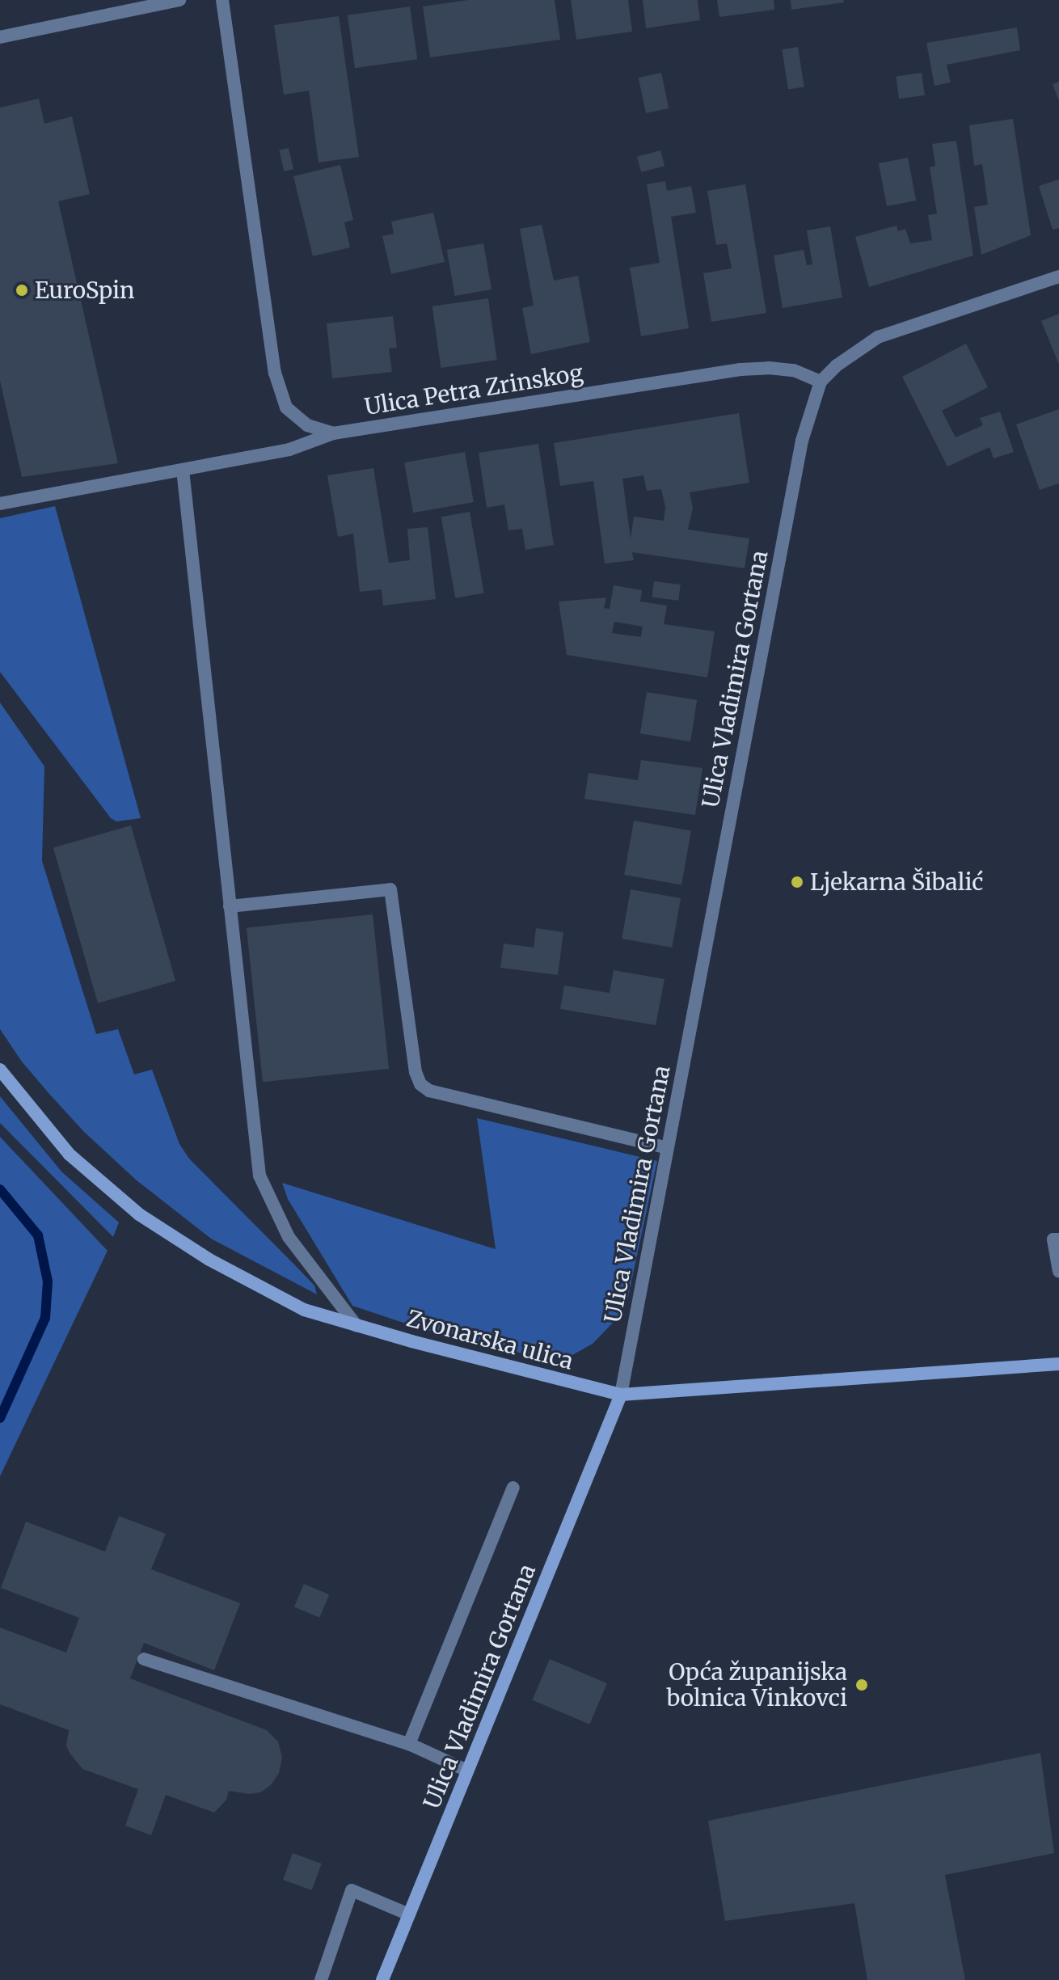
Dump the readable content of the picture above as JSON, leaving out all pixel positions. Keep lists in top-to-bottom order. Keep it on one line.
{"streets":{"main road":["Ulica Vladimira Gortana","Zvonarska ulica"],"street":["Ulica Petra Zrinskog"]},"crossings":[["Ulica Petra Zrinskog","Ulica Vladimira Gortana"],["Ulica Vladimira Gortana","Zvonarska ulica"]],"places":["EuroSpin","Ljekarna Šibalić","Opća županijska bolnica Vinkovci"]}
